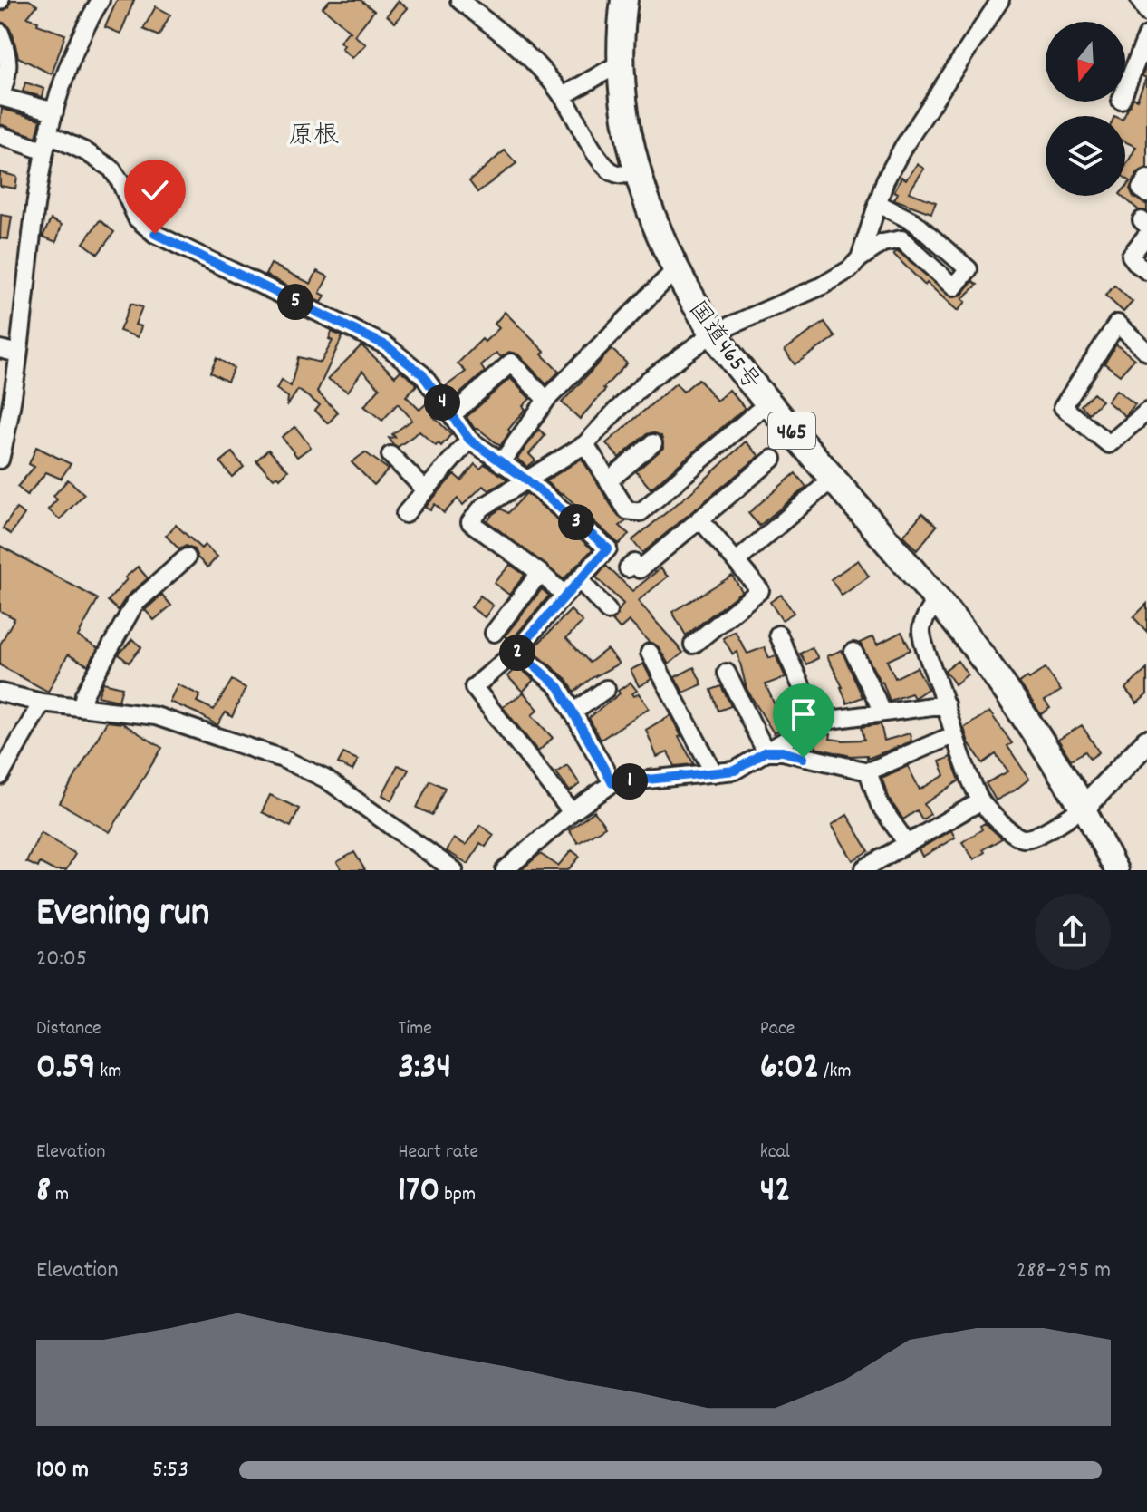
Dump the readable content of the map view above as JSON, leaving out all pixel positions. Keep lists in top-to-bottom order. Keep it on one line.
{"streets":{"highway":["国道465号","465"]},"districts":["原根"],"north":"bottom","page":{"pins":["5","4","3","2","1"],"heading":["Evening run","20:05"],"stats":[["Distance","0.59 km"],["Time","3:34"],["Pace","6:02 /km"],["Elevation","8 m"],["Heart rate","170 bpm"],["kcal","42"]],"chart":["Elevation","288–295 m"],"list":[{"name":"100 m","note":"5:53"}]}}
